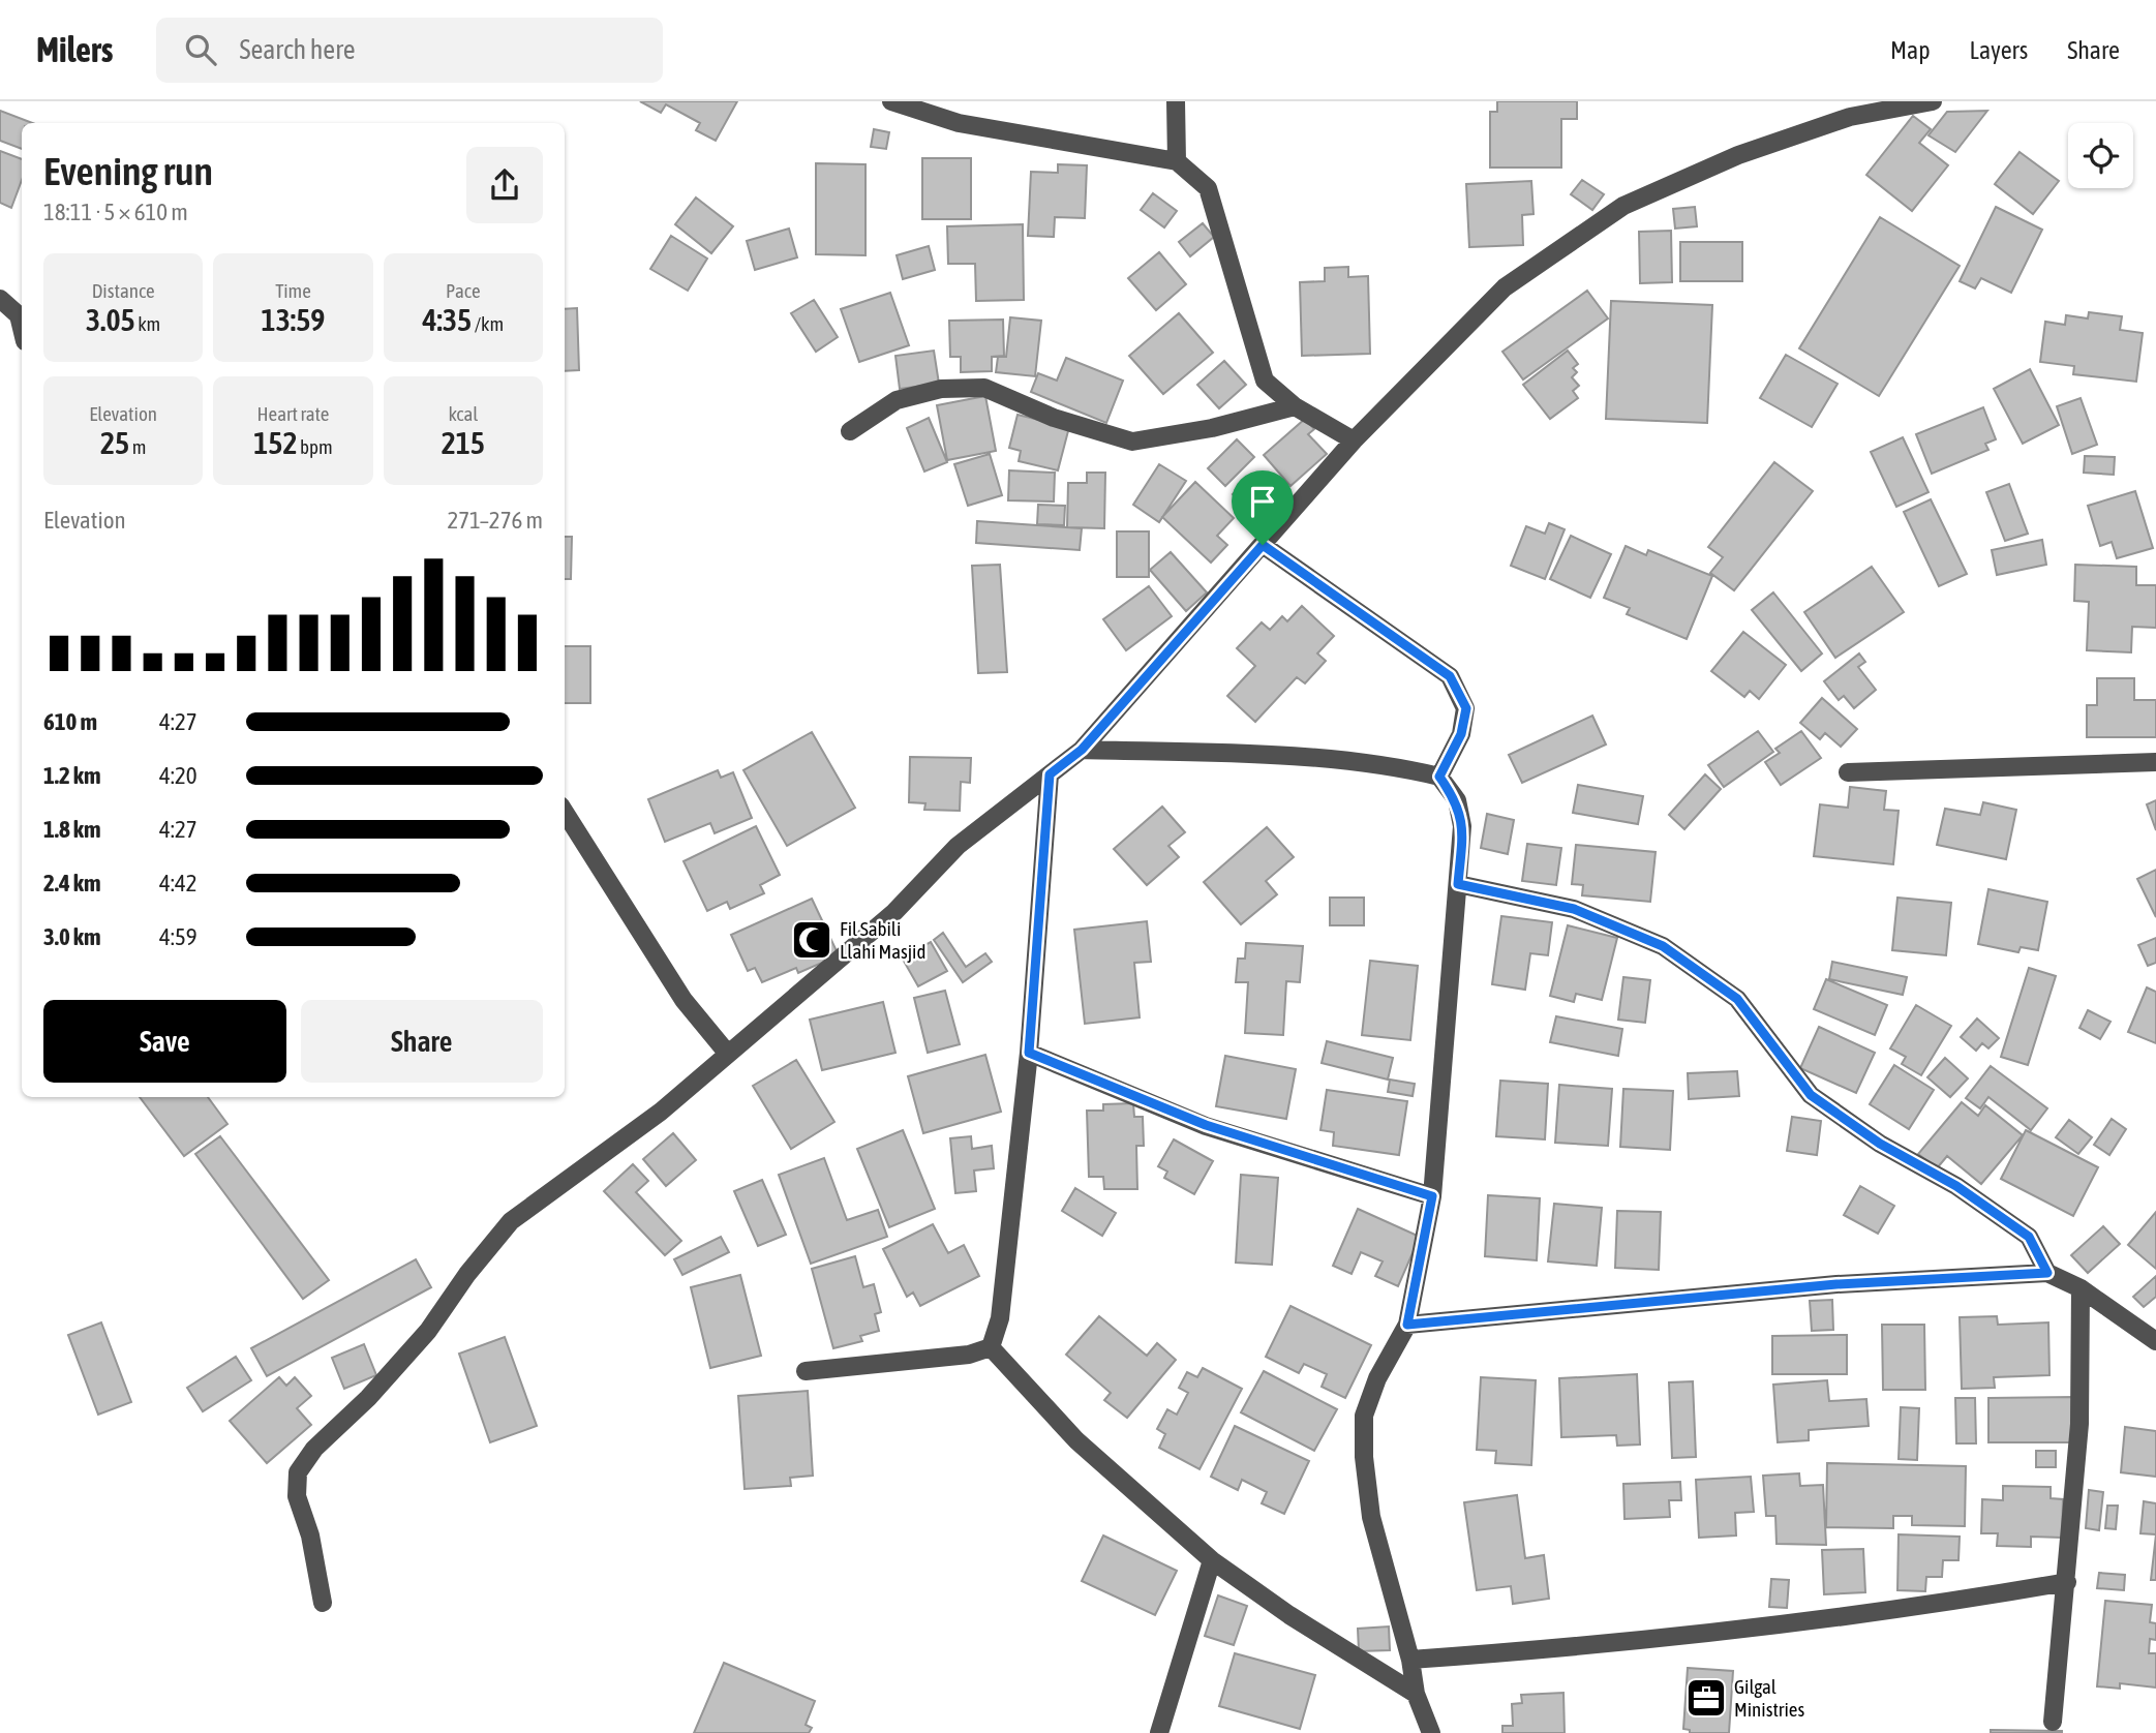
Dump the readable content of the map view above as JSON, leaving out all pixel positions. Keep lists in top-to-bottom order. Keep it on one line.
{"places":{"mosque":["Fil Sabili Llahi Masjid"],"office":["Gilgal Ministries"]},"page":{"header":"Milers","search":"Search here","nav":["Map","Layers","Share"],"heading":["Evening run","18:11 · 5 × 610 m"],"stats":[["Distance","3.05 km"],["Time","13:59"],["Pace","4:35 /km"],["Elevation","25 m"],["Heart rate","152 bpm"],["kcal","215"]],"chart":["Elevation","271–276 m"],"list":[{"name":"610 m","note":"4:27"},{"name":"1.2 km","note":"4:20"},{"name":"1.8 km","note":"4:27"},{"name":"2.4 km","note":"4:42"},{"name":"3.0 km","note":"4:59"}],"buttons":["Save","Share"]}}
